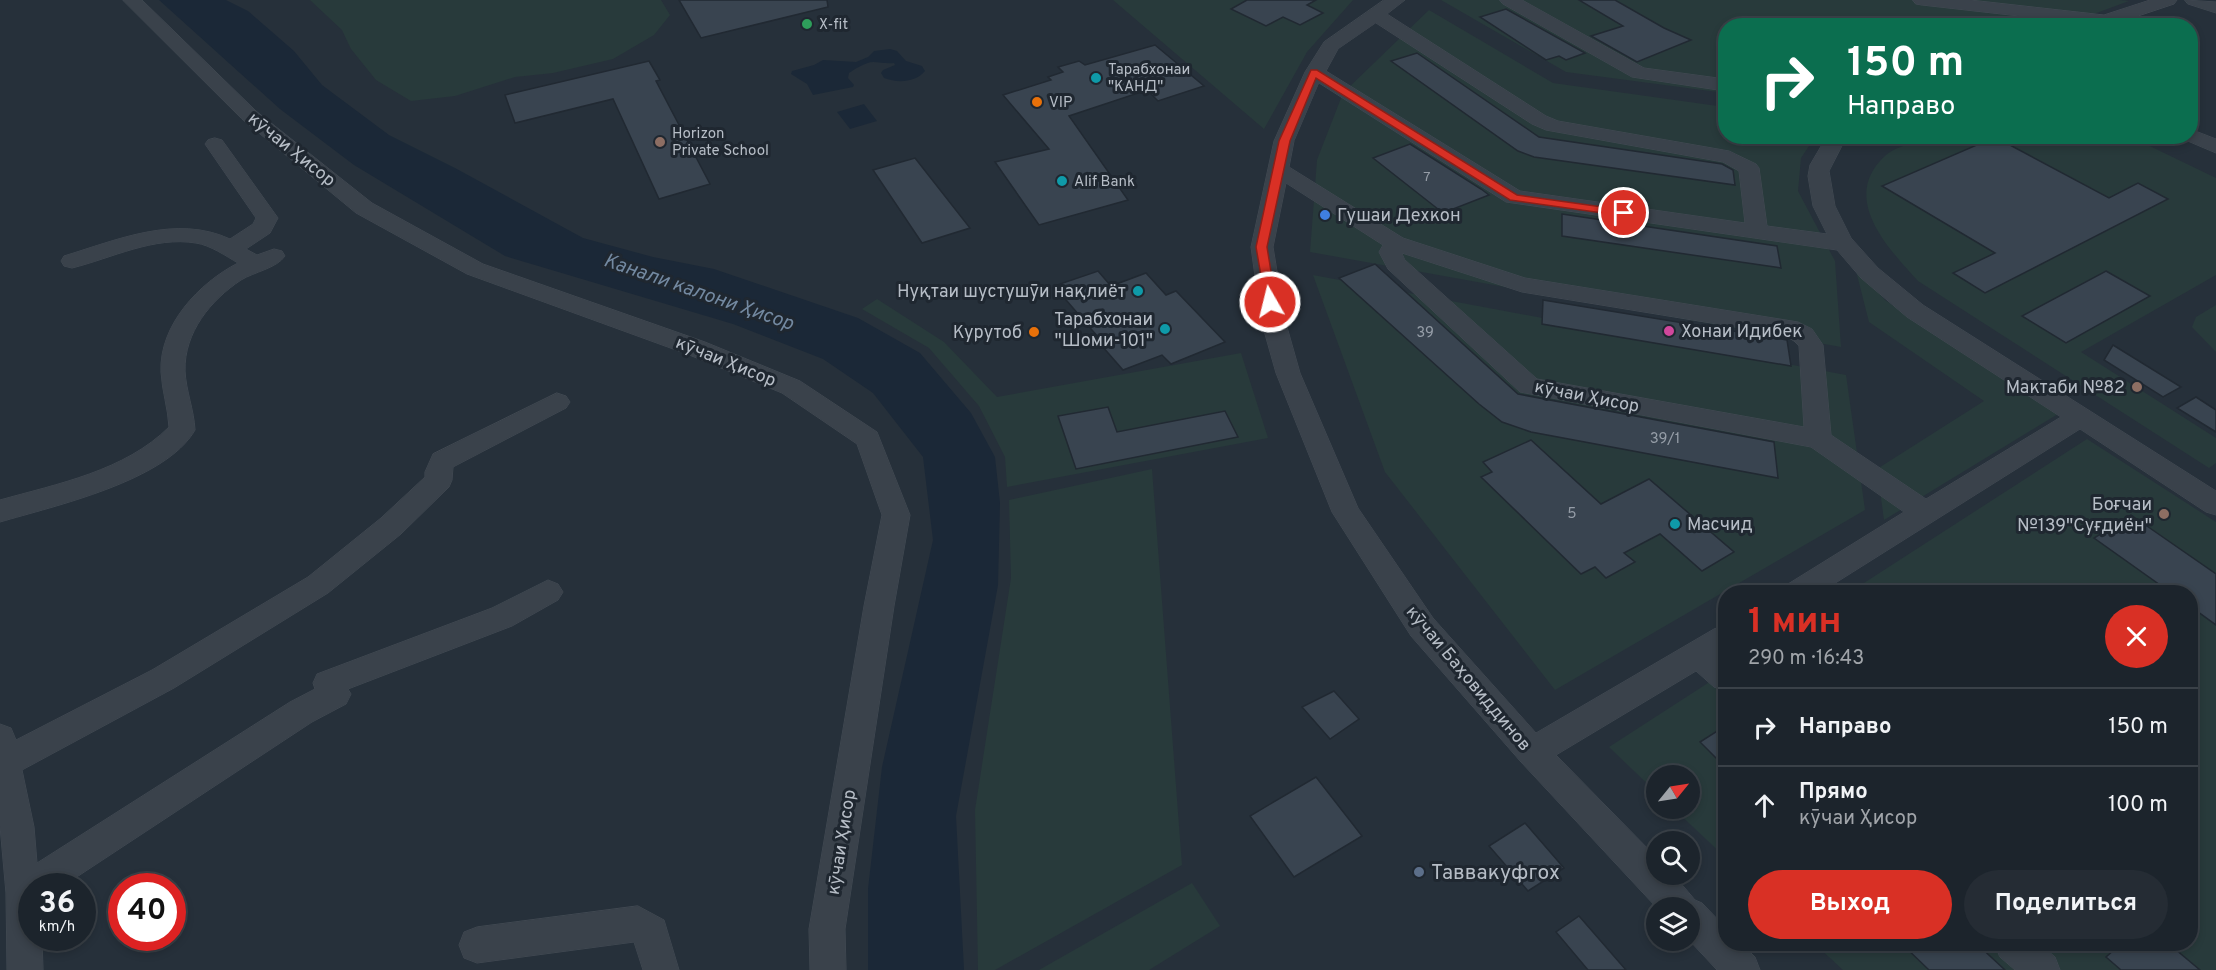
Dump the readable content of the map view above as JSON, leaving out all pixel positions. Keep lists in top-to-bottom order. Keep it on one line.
{"streets":{"street":["кӯчаи Ҳисор","кӯчаи Баҳовиддинов"]},"water":["Канали калони Ҳисор"],"places":["X-fit","Тарабхонаи \"КАНД\"","VIP","Horizon Private School","Alif Bank","Гушаи Дехкон","Нуқтаи шустушӯи нақлиёт","Тарабхонаи \"Шоми-101\"","Хонаи Идибек","Курутоб","Мактаби №82","Боғчаи №139\"Суғдиён\"","Масчид","Таввакуфгох"],"house_numbers":["7","39","39/1","5"],"north":"top right","page":{"turn":["150 m","Направо"],"heading":["1 мин","290 m · 16:43"],"list":[{"name":"Направо","value":"150 m"},{"name":"Прямо","note":"кӯчаи Ҳисор","value":"100 m"}],"buttons":["Выход","Поделиться"],"speed":"36 km/h","limit":"40"}}
